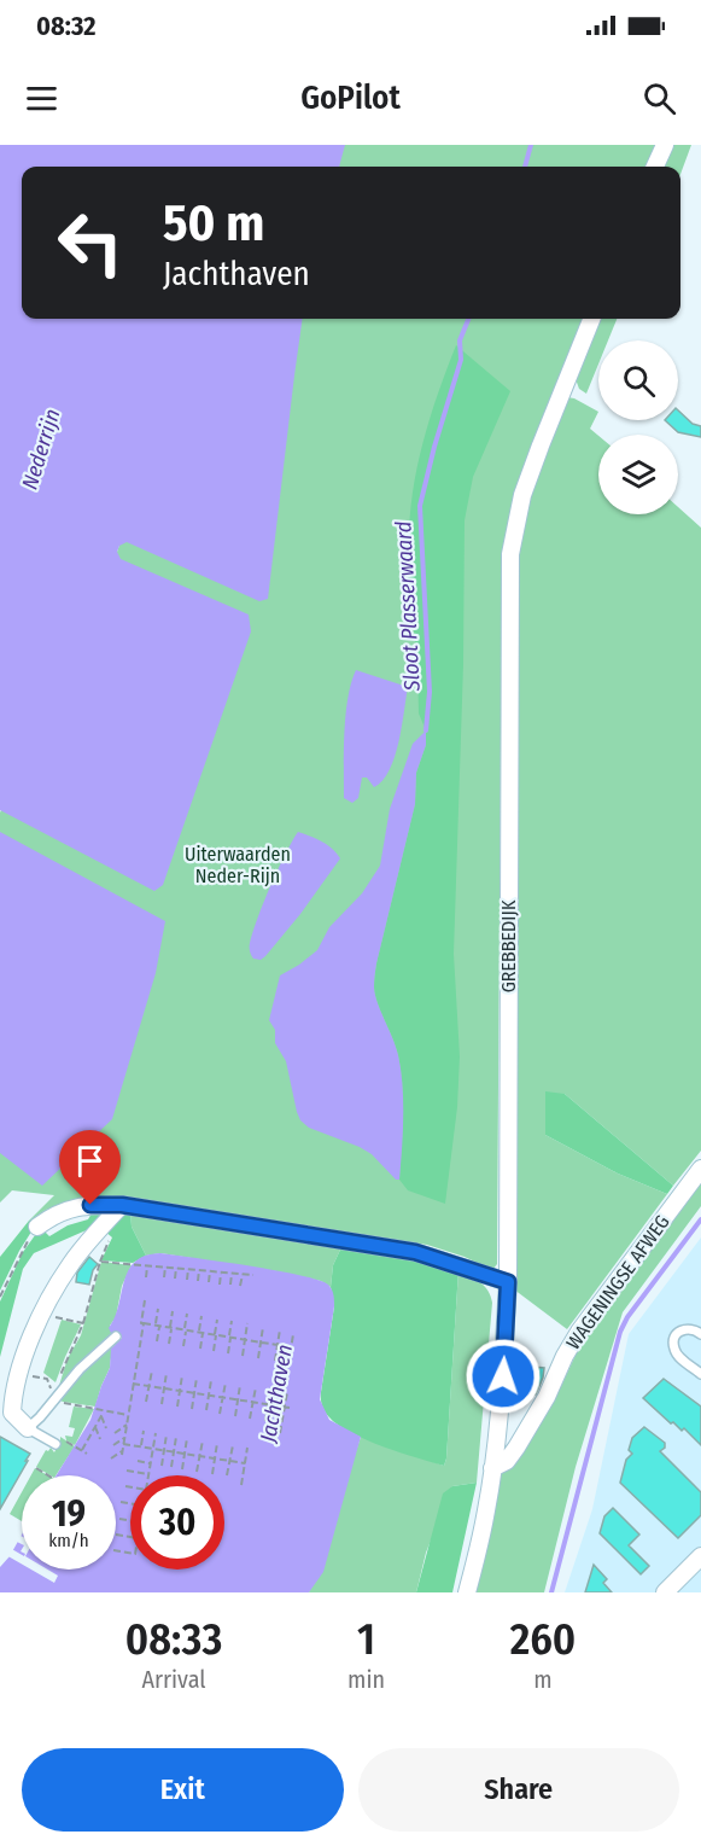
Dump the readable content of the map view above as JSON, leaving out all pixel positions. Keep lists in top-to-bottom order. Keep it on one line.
{"streets":{"street":["GREBBEDIJK","WAGENINGSE AFWEG"]},"crossings":[["GREBBEDIJK","WAGENINGSE AFWEG"]],"water":["Nederrijn","Sloot Plasserwaard","Jachthaven"],"parks":["Uiterwaarden Neder-Rijn"],"page":{"status":"08:32","header":"GoPilot","turn":["50 m","Jachthaven"],"speed":"19 km/h","limit":"30","eta":["08:33","Arrival","1","min","260","m"],"buttons":["Exit","Share"]}}
